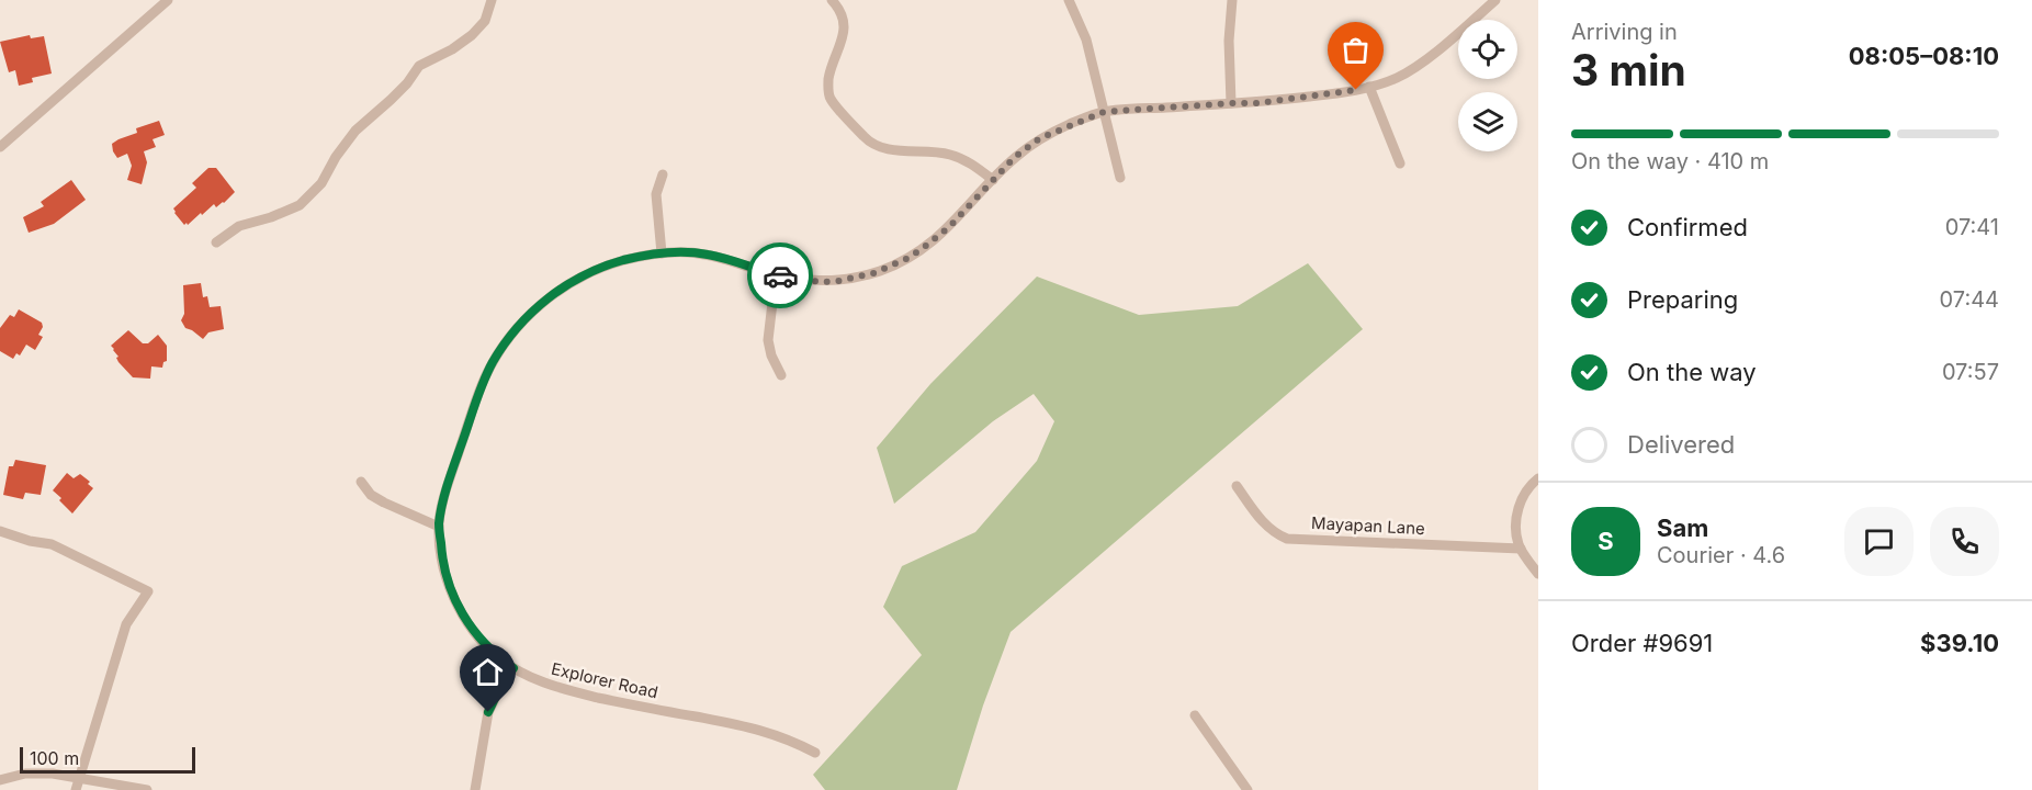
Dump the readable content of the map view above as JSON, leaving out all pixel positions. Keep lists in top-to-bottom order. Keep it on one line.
{"streets":{"street":["Mayapan Lane","Explorer Road"]},"scale_bar":"100 m","page":{"heading":["3 min","Arriving in","08:05–08:10"],"panel":["Sam","Courier · 4.6","Order #9691","$39.10"],"bar":"On the way · 410 m","list":[["Confirmed","07:41"],["Preparing","07:44"],["On the way","07:57"],"Delivered"],"round":"S","scale":"100 m"}}
